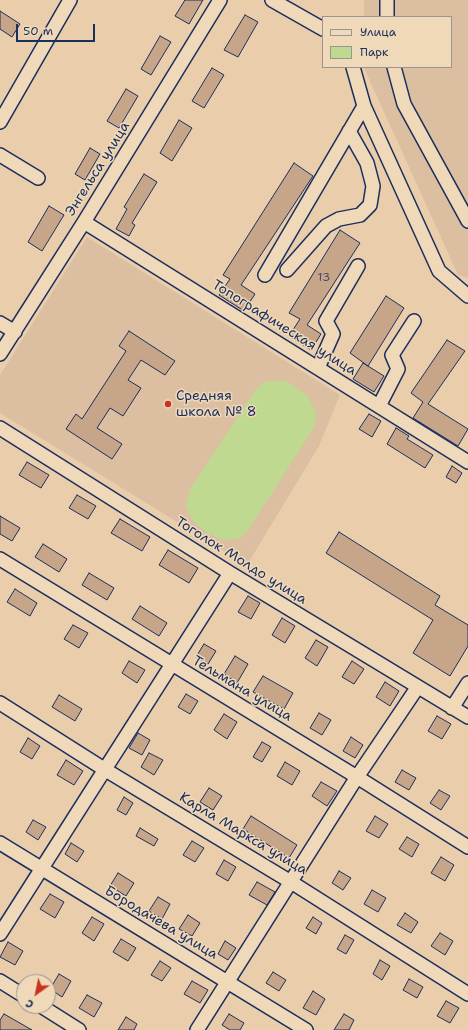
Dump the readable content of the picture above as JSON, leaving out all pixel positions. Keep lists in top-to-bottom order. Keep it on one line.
{"streets":{"street":["Энгельса улица","Топографическая улица","Тоголок Молдо улица","Тельмана улица","Карла Маркса улица","Бородачева улица"]},"crossings":[["Энгельса улица","Топографическая улица"]],"places":["Средняя школа № 8"],"house_numbers":["13"],"legend":["Улица","Парк"],"scale_bar":"50 m","north":"bottom left"}
